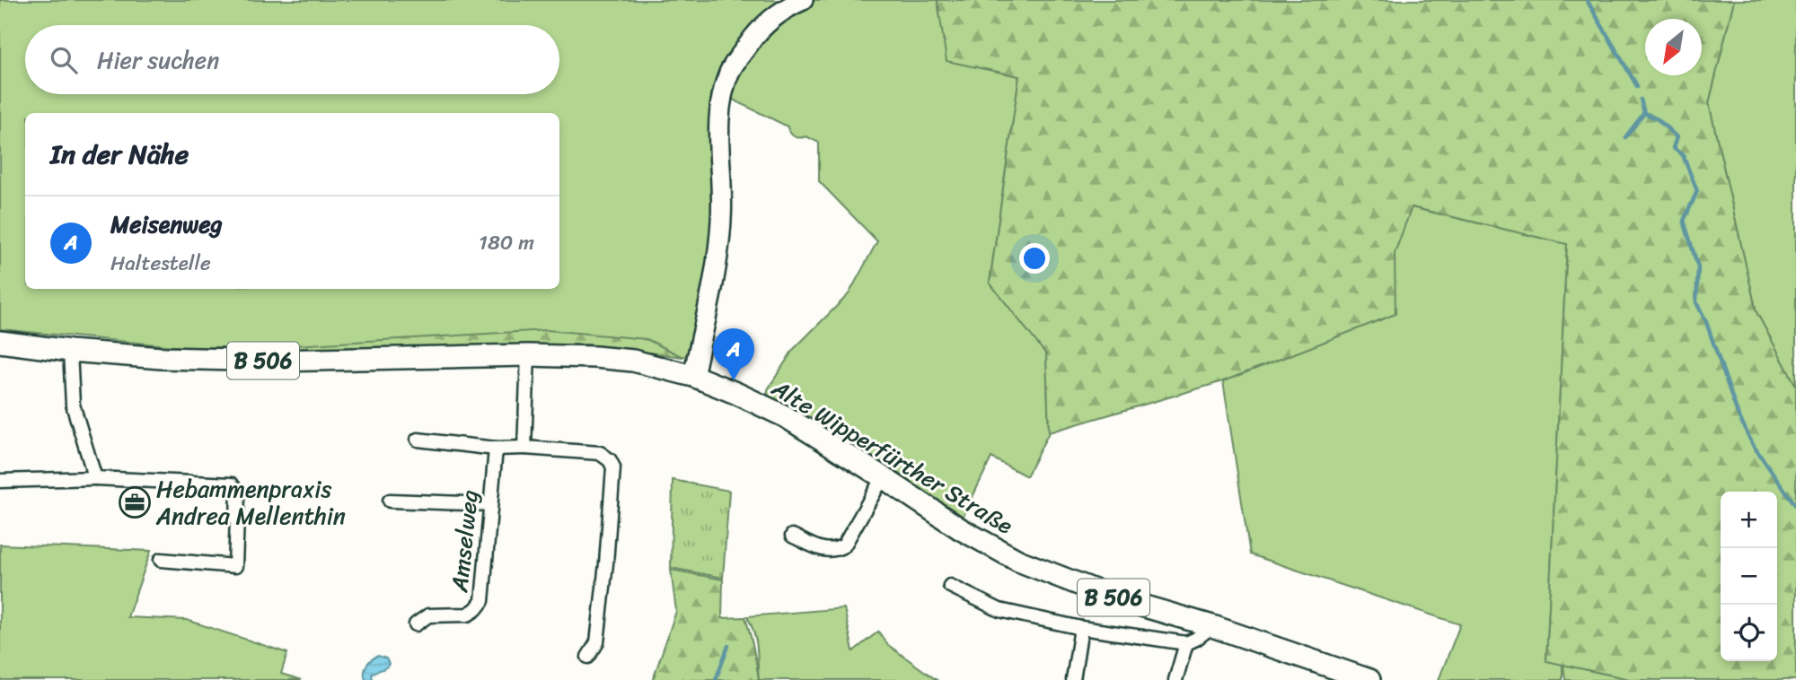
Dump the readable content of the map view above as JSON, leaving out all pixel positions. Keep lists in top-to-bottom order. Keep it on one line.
{"streets":{"main road":["B 506","Alte Wipperfürther Straße"],"street":["Amselweg"]},"places":{"office":["Hebammenpraxis Andrea Mellenthin"]},"north":"bottom left","page":{"search":"Hier suchen","heading":"In der Nähe","list":[{"mark":"A","name":"Meisenweg","note":"Haltestelle","value":"180 m"}],"pins":"A","map_buttons":["+","−"]}}
